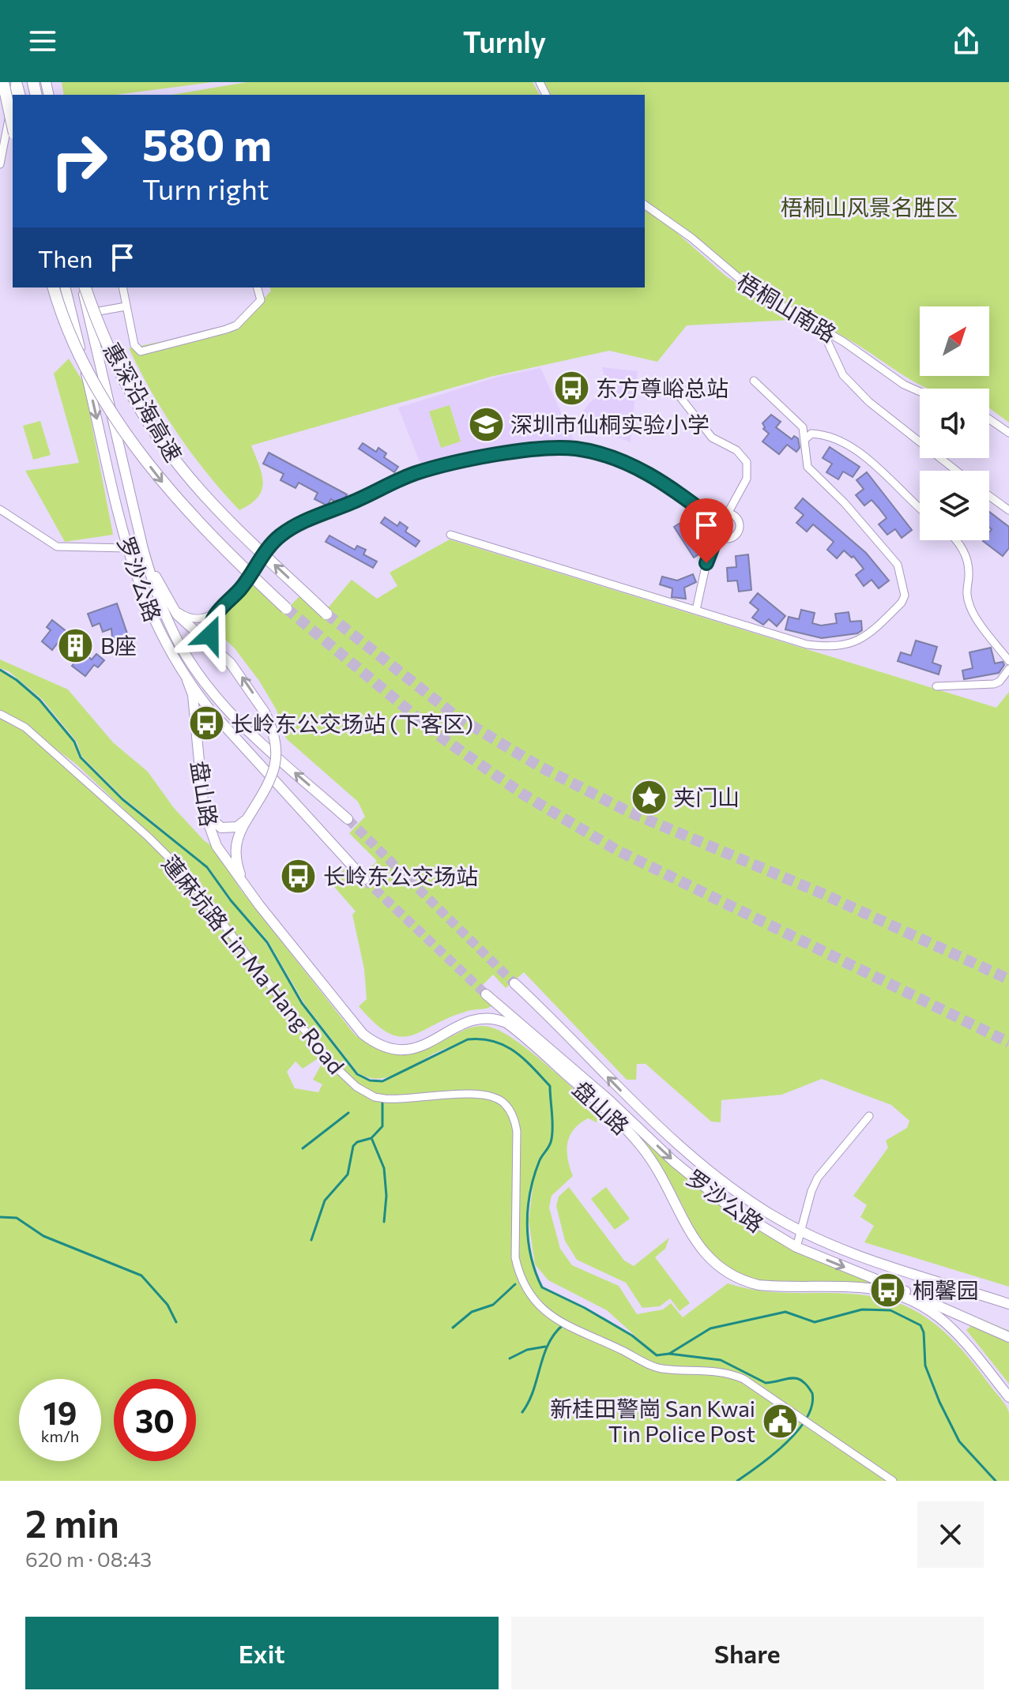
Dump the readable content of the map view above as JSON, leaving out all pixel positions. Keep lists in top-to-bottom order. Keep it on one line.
{"streets":{"highway":["惠深沿海高速"],"main road":["罗沙公路","盘山路"],"street":["梧桐山南路","蓮麻坑路 Lin Ma Hang Road"]},"crossings":[["罗沙公路","盘山路"]],"parks":["梧桐山风景名胜区"],"places":{"bus stop":["东方尊峪总站","长岭东公交场站 (下客区)","长岭东公交场站","桐馨园"],"school or university":["深圳市仙桐实验小学"],"building":["B座"],"place":["夹门山"],"public building":["新桂田警崗 San Kwai Tin Police Post"]},"north":"top right","page":{"header":"Turnly","turn":["580 m","Turn right"],"then":"Then","speed":"19 km/h","limit":"30","heading":["2 min","620 m · 08:43"],"buttons":["Exit","Share"]}}
